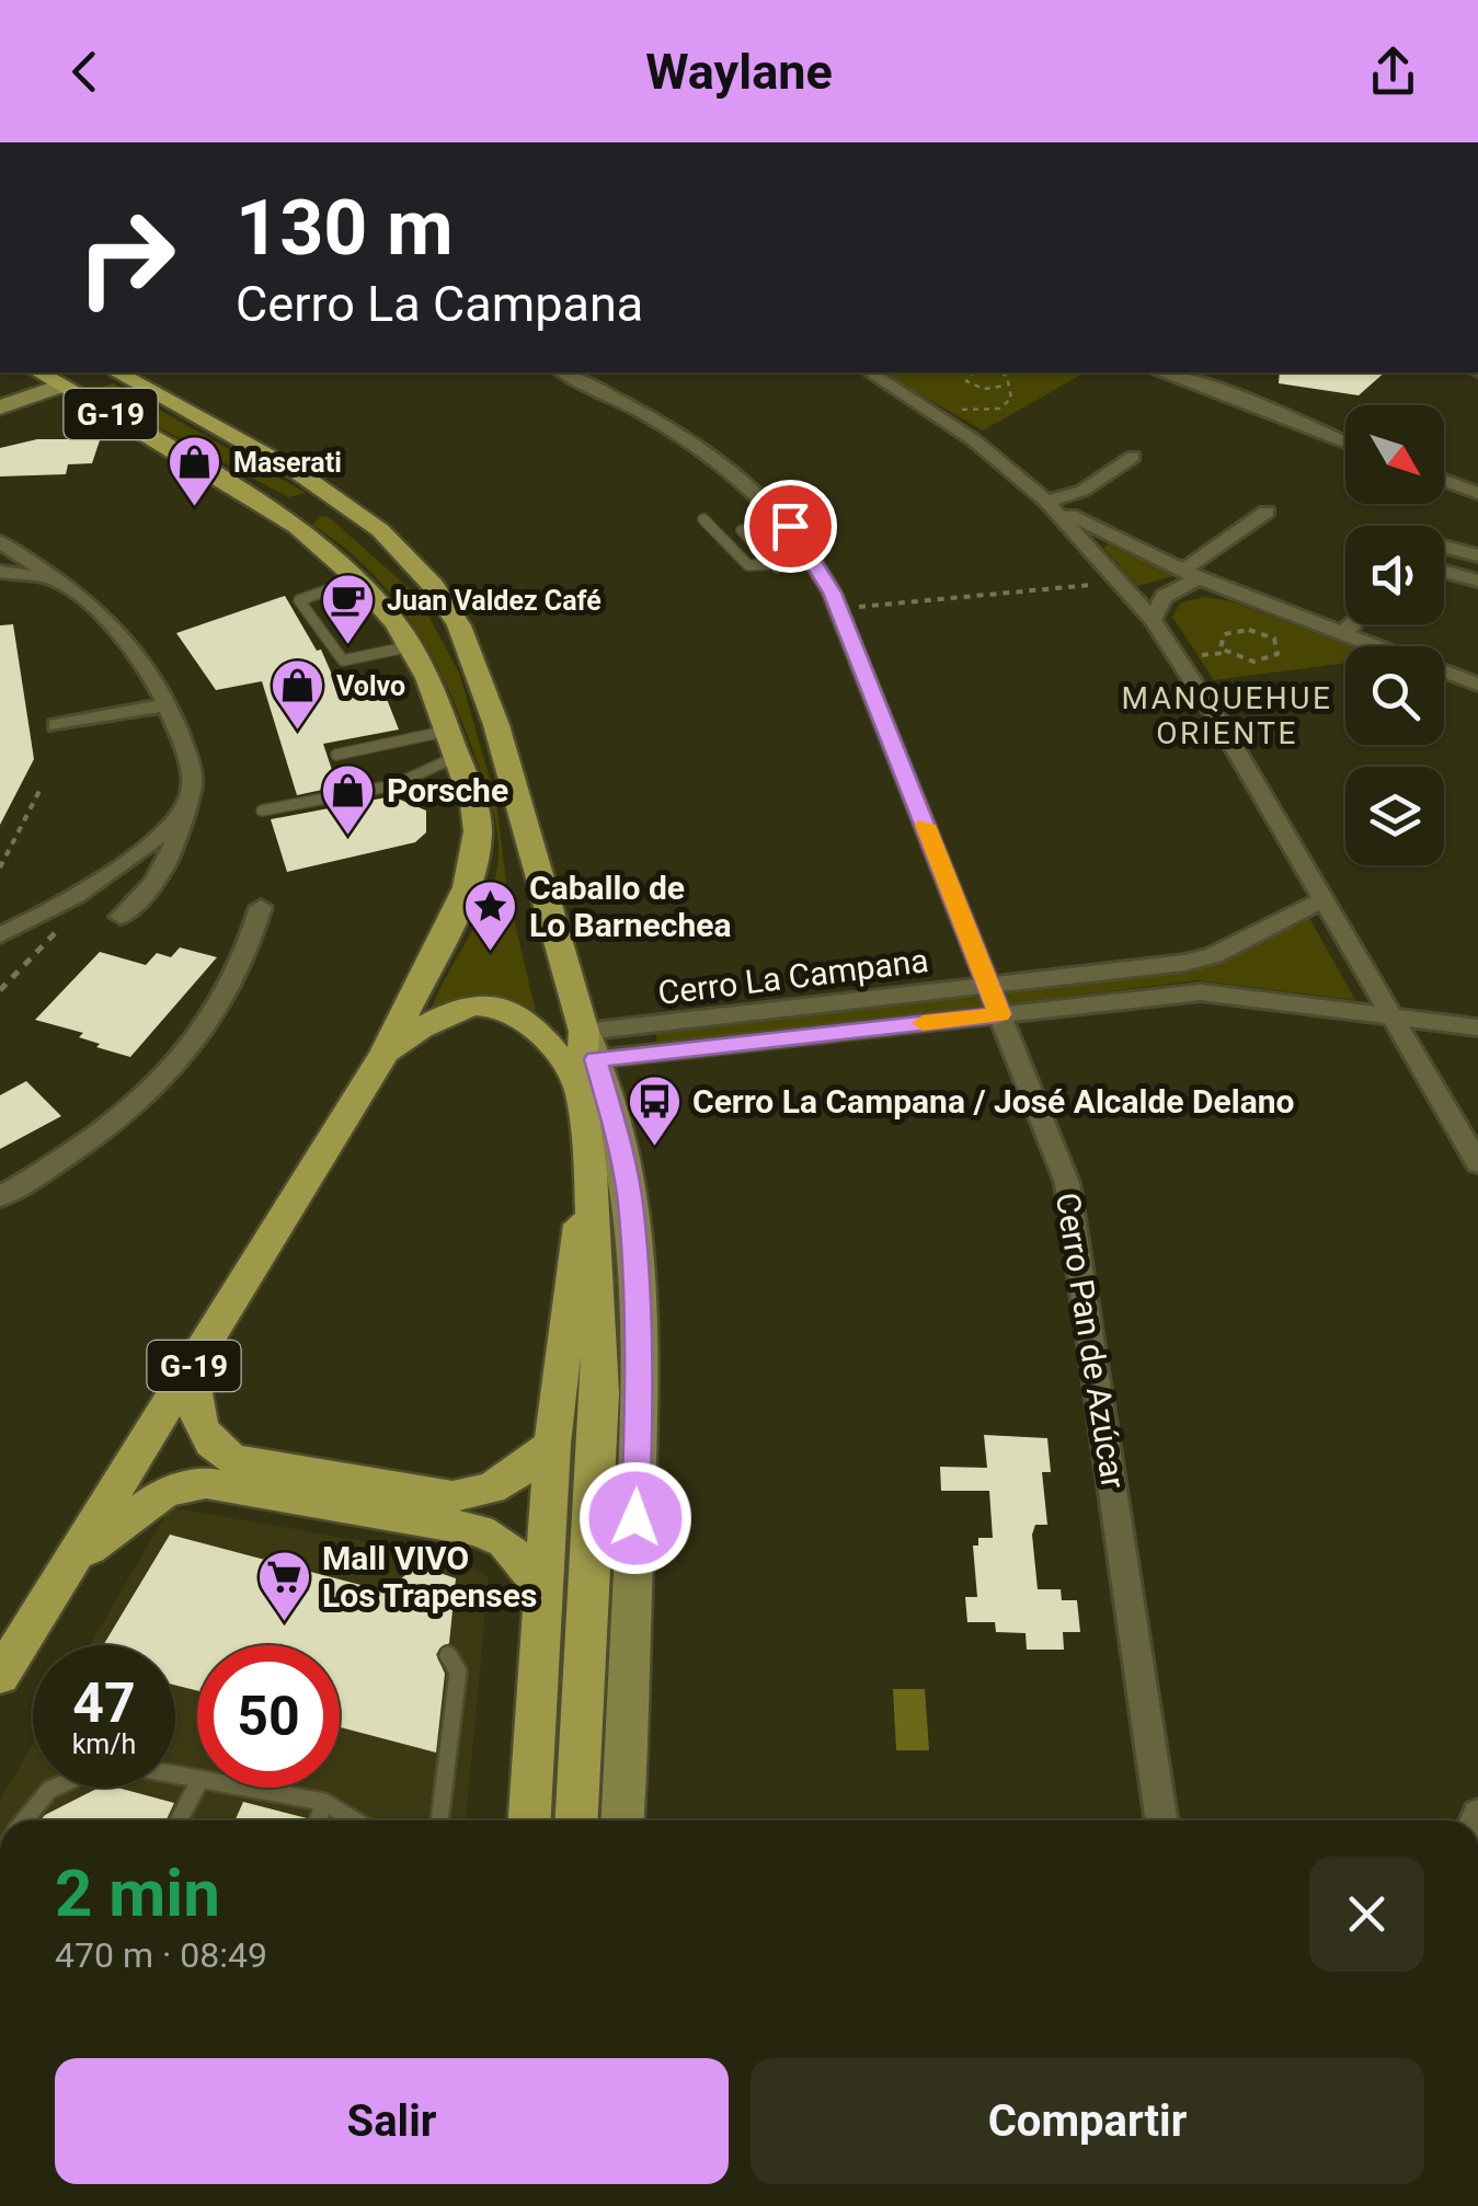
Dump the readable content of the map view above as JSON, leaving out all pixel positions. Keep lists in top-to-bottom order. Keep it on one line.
{"streets":{"main road":["G-19"],"street":["Cerro La Campana","Cerro Pan de Azúcar"]},"crossings":[["G-19","Cerro La Campana"],["Cerro La Campana","Cerro Pan de Azúcar"]],"districts":["MANQUEHUE ORIENTE"],"places":{"shop":["Maserati","Volvo","Porsche"],"cafe":["Juan Valdez Café"],"place":["Caballo de Lo Barnechea"],"bus stop":["Cerro La Campana / José Alcalde Delano"],"supermarket":["Mall VIVO Los Trapenses"]},"north":"bottom right","page":{"header":"Waylane","turn":["130 m","Cerro La Campana"],"speed":"47 km/h","limit":"50","heading":["2 min","470 m · 08:49"],"buttons":["Salir","Compartir"]}}
